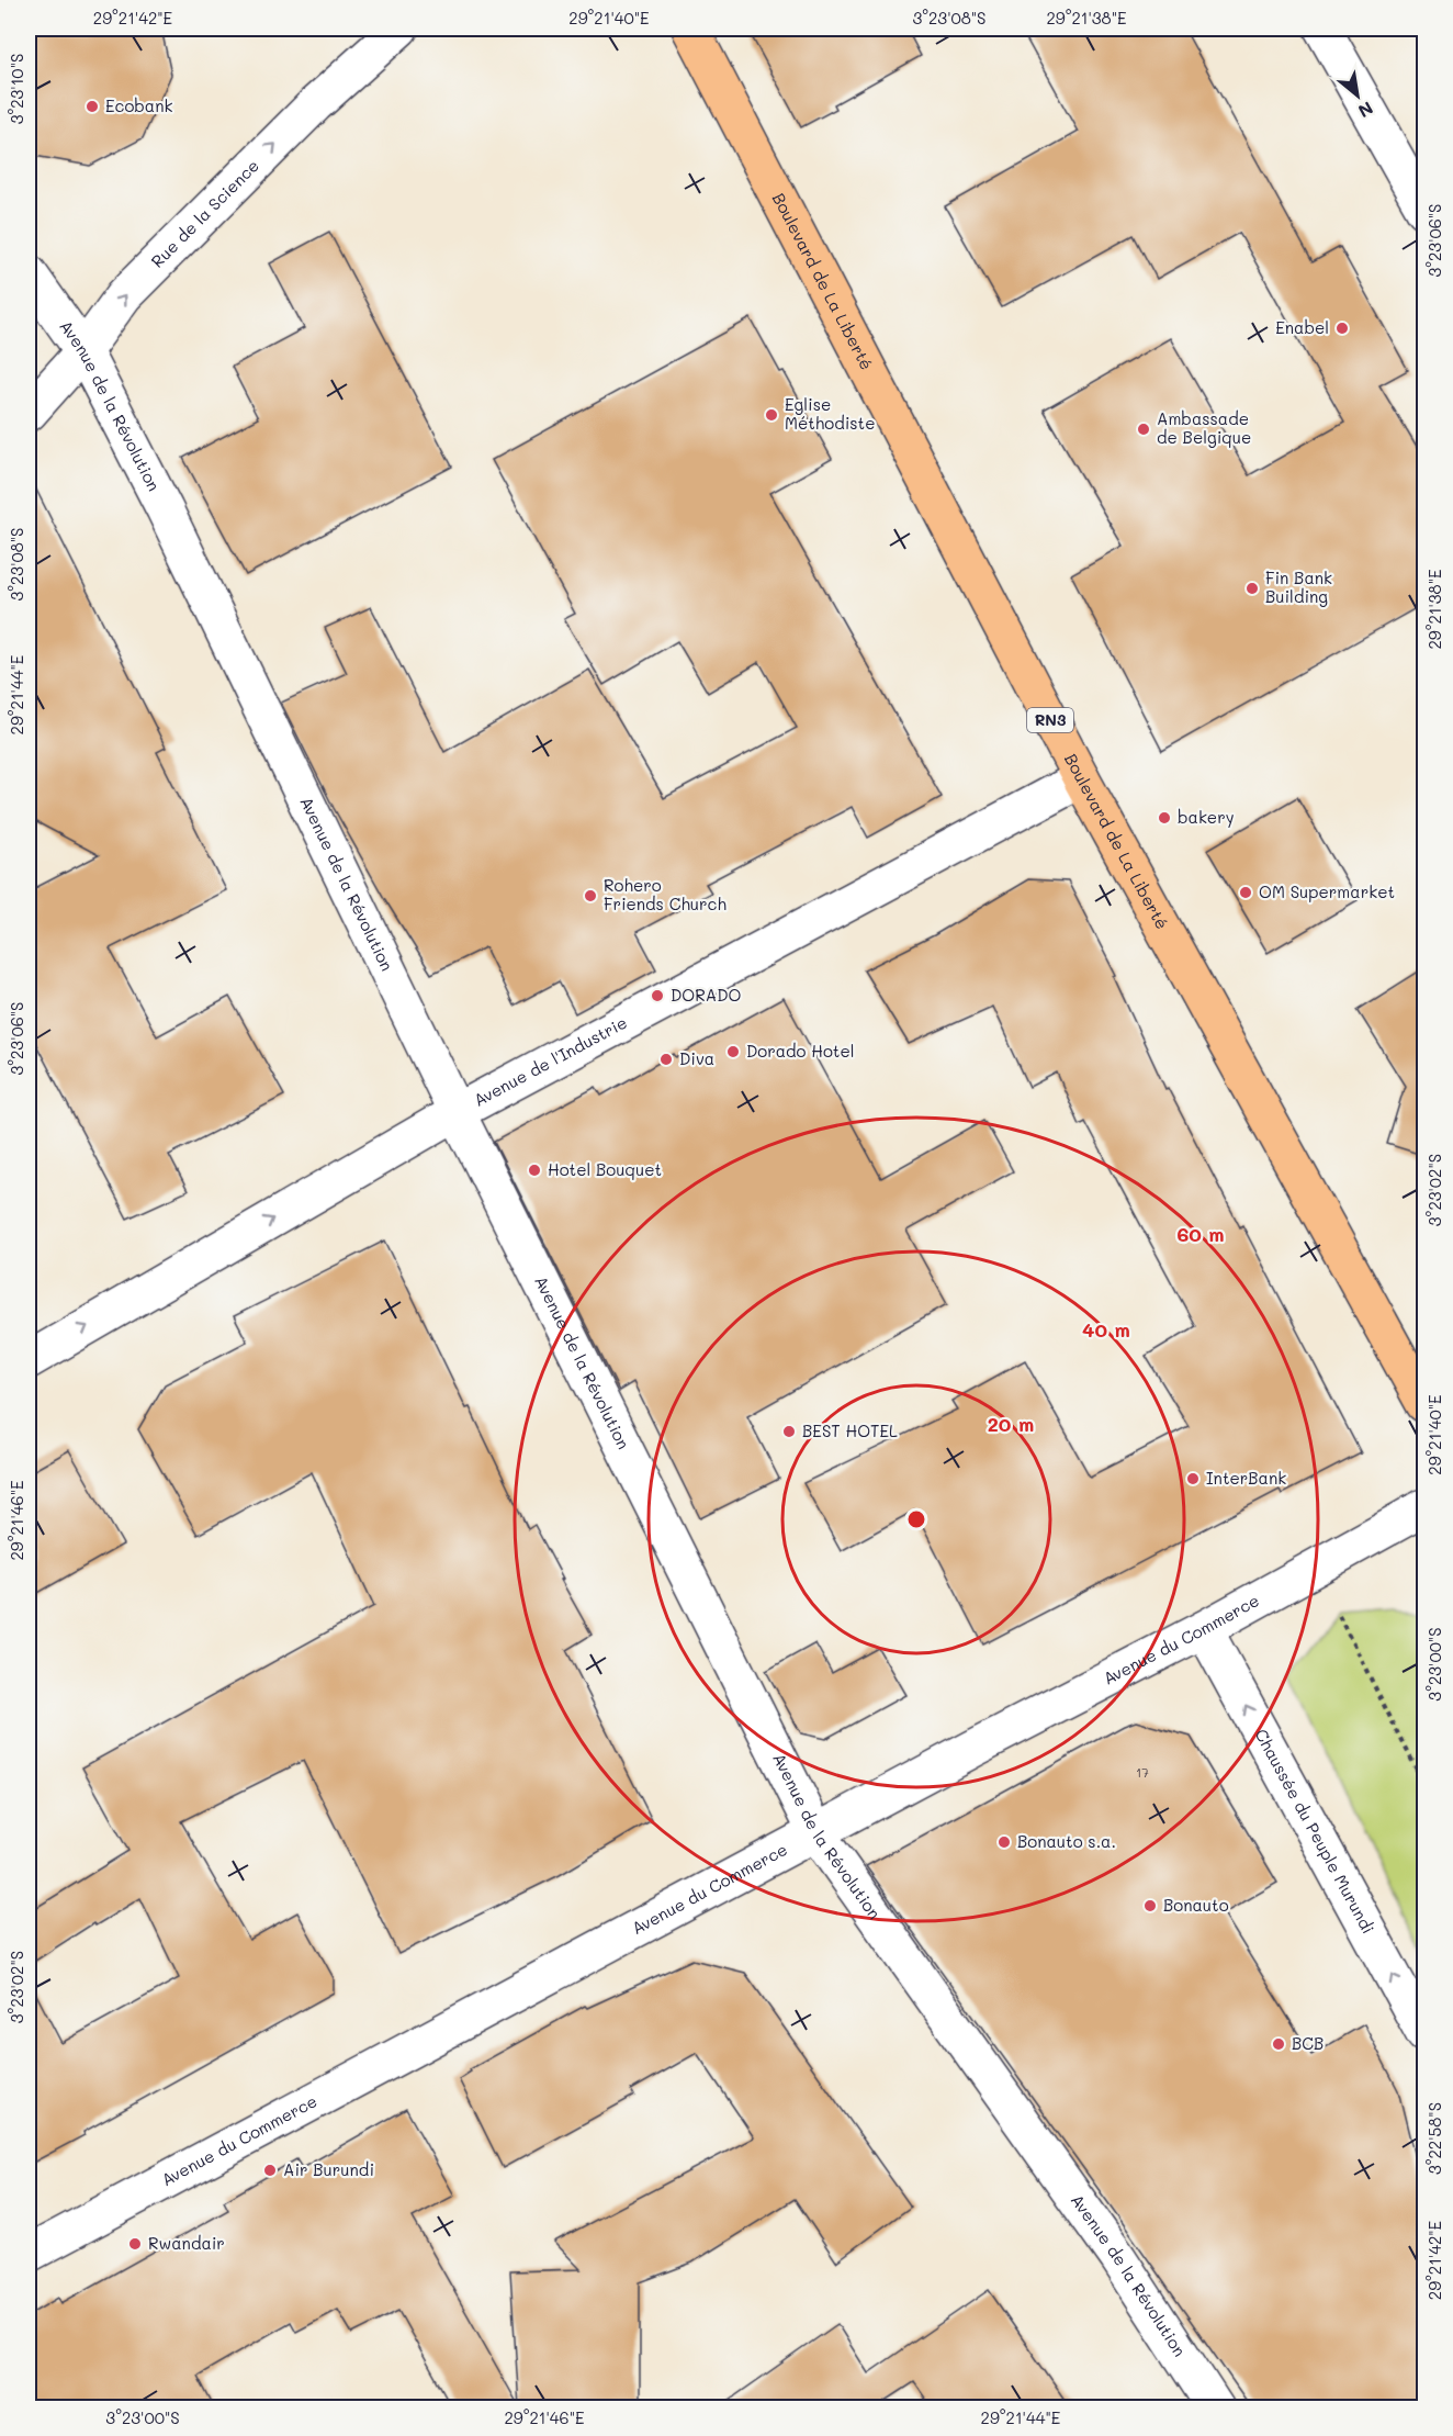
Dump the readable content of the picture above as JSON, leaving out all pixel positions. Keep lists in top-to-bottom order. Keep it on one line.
{"streets":{"highway":["Boulevard de La Liberté","RN3"],"street":["Rue de la Science","Avenue de la Révolution","Avenue de l'Industrie","Avenue du Commerce","Chaussée du Peuple Murundi"]},"crossings":[["Rue de la Science","Avenue de la Révolution"],["Boulevard de La Liberté","Avenue de l'Industrie"],["Avenue de la Révolution","Avenue de l'Industrie"],["Avenue de la Révolution","Avenue du Commerce"],["Avenue du Commerce","Chaussée du Peuple Murundi"]],"one_way":["Rue de la Science","Avenue de l'Industrie","Chaussée du Peuple Murundi"],"places":["Ecobank","Enabel","Eglise Méthodiste","Ambassade de Belgique","Fin Bank Building","bakery","OM Supermarket","Rohero Friends Church","DORADO","Dorado Hotel","Diva","Hotel Bouquet","BEST HOTEL","InterBank","Bonauto s.a.","Bonauto","BCB","Air Burundi","Rwandair"],"house_numbers":["17"],"north":"bottom right","coordinates":["29°21'42\"E","29°21'40\"E","3°23'08\"S","29°21'38\"E","3°23'10\"S","3°23'06\"S","29°21'44\"E","3°23'02\"S","29°21'46\"E","3°23'00\"S","3°22'58\"S"],"rings":["60 m","40 m","20 m"]}
